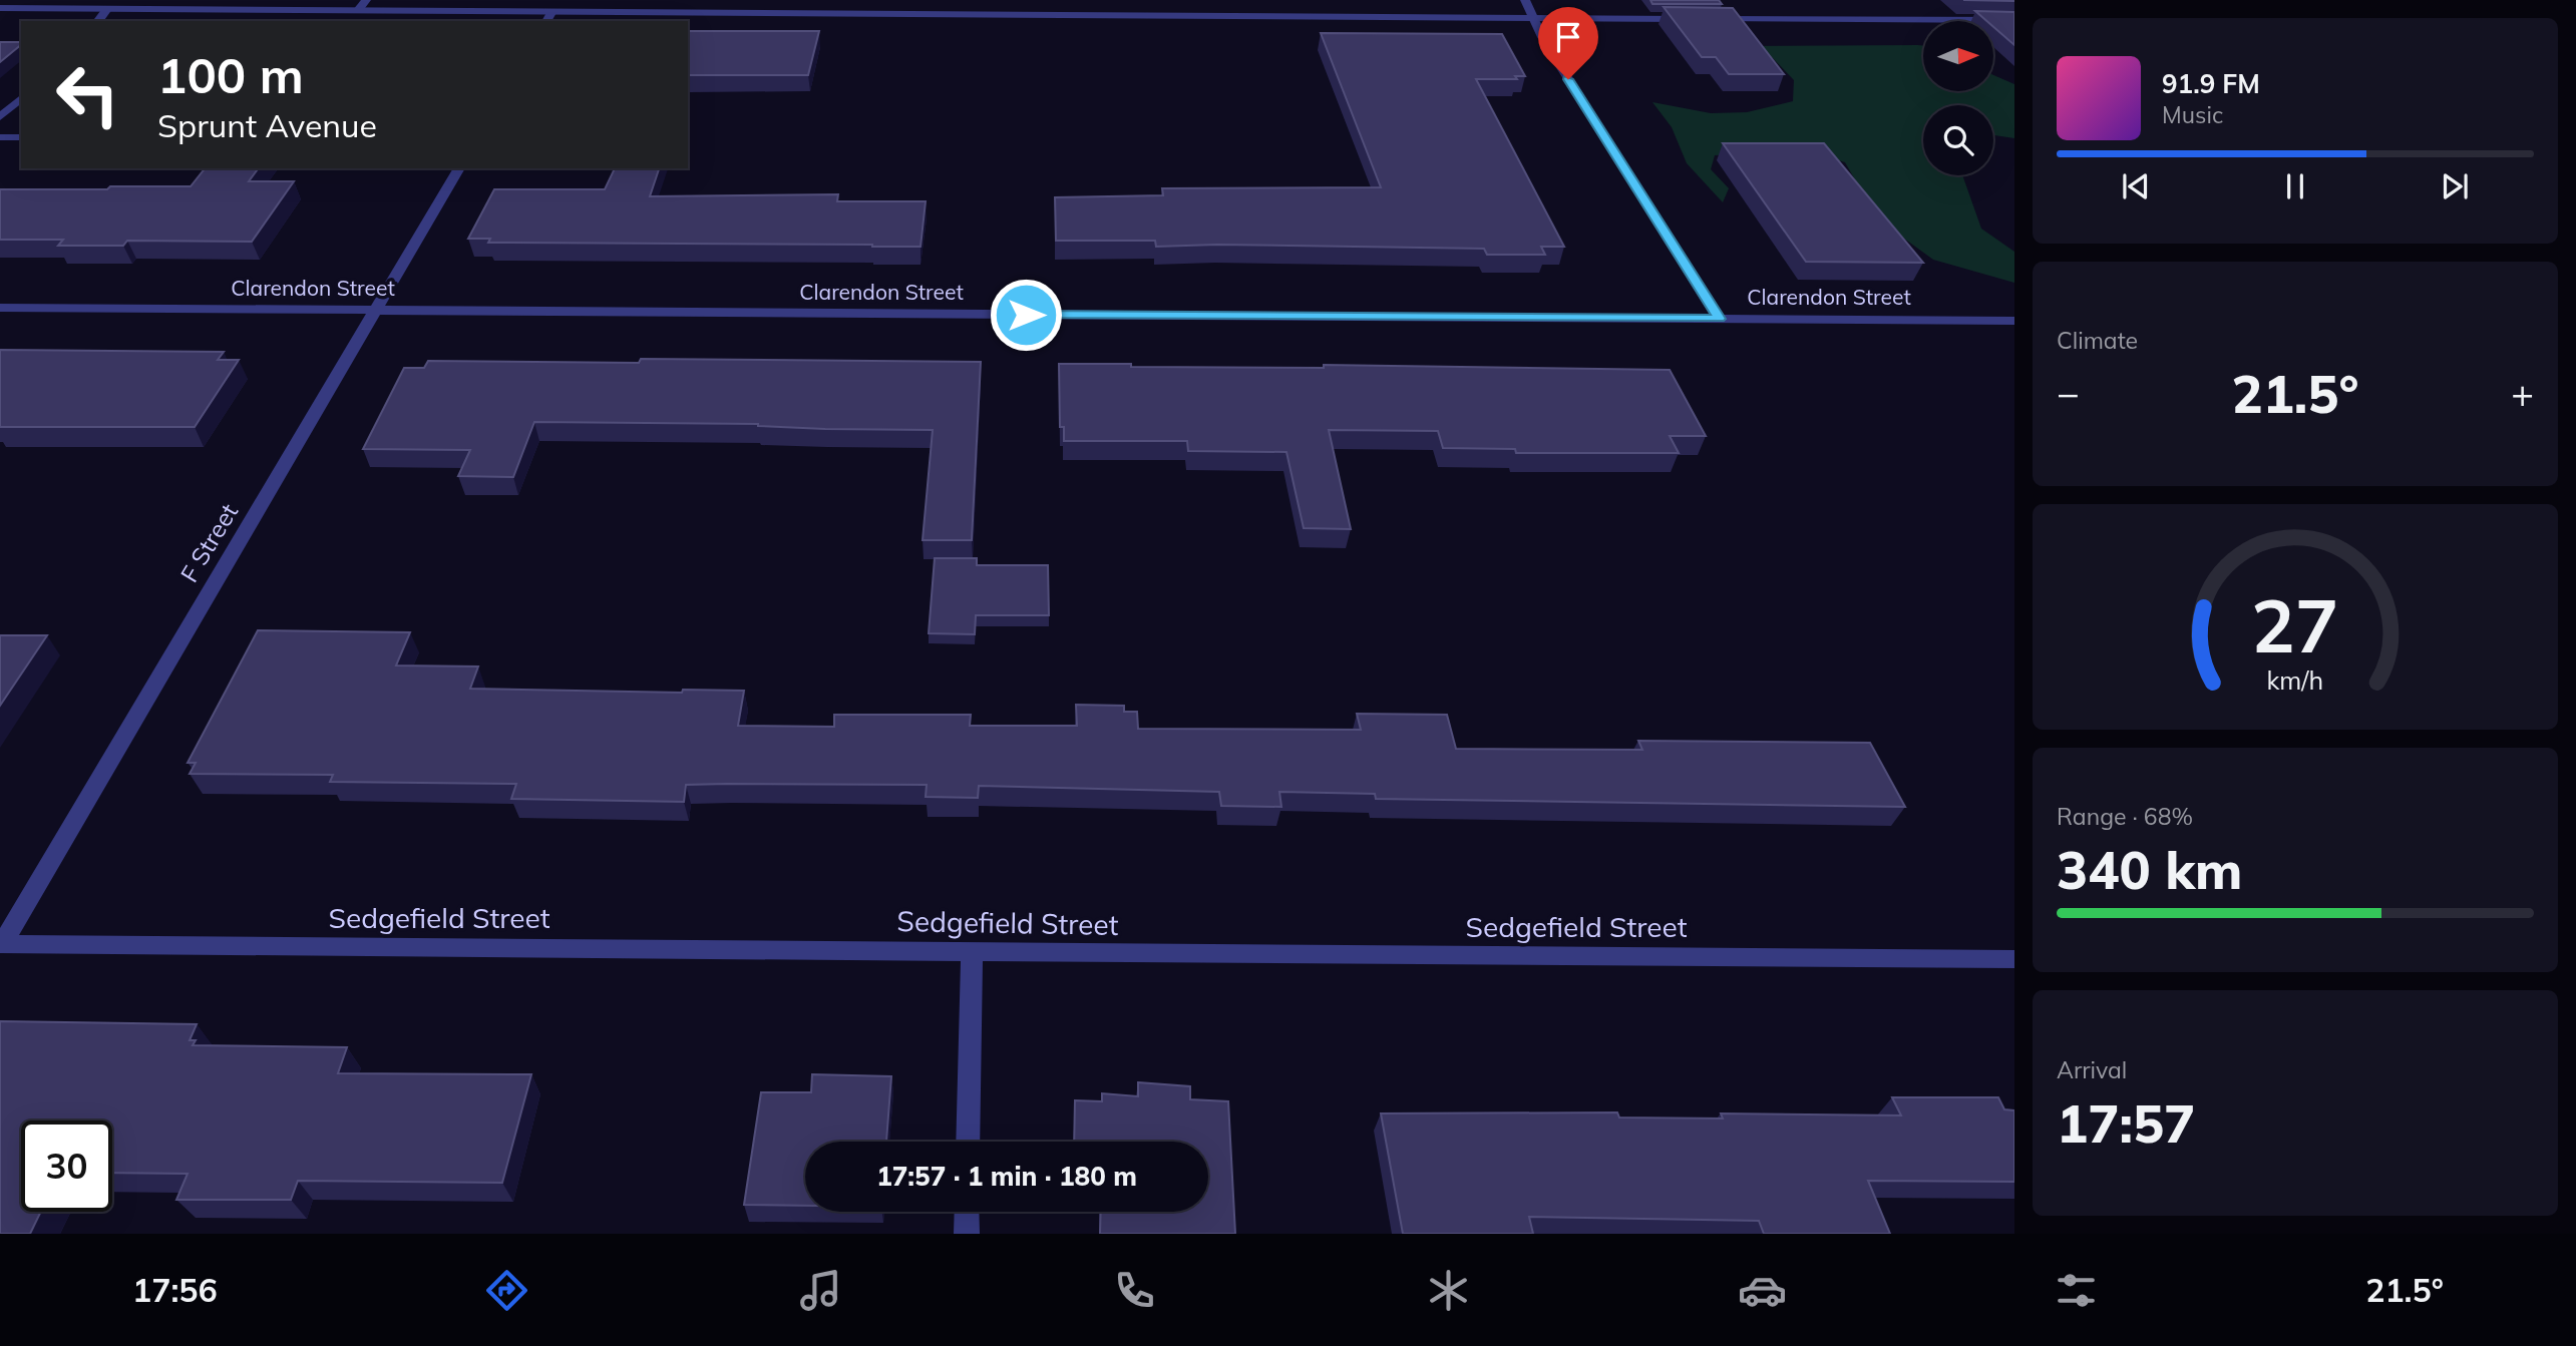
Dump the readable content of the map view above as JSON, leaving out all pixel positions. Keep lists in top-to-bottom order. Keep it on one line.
{"streets":{"street":["Clarendon Street","F Street","Sedgefield Street"]},"crossings":[["Clarendon Street","F Street"],["F Street","Sedgefield Street"]],"north":"right","page":{"turn":["100 m","Sprunt Avenue"],"song":["91.9 FM","Music"],"tile":["Climate",["Range · 68%","340 km"],["Arrival","17:57"]],"heat":["−","21.5°","+"],"limit":"30","trip":"17:57 · 1 min · 180 m","tabs":["17:56","21.5°"],"gauge":["27","km/h"]}}
